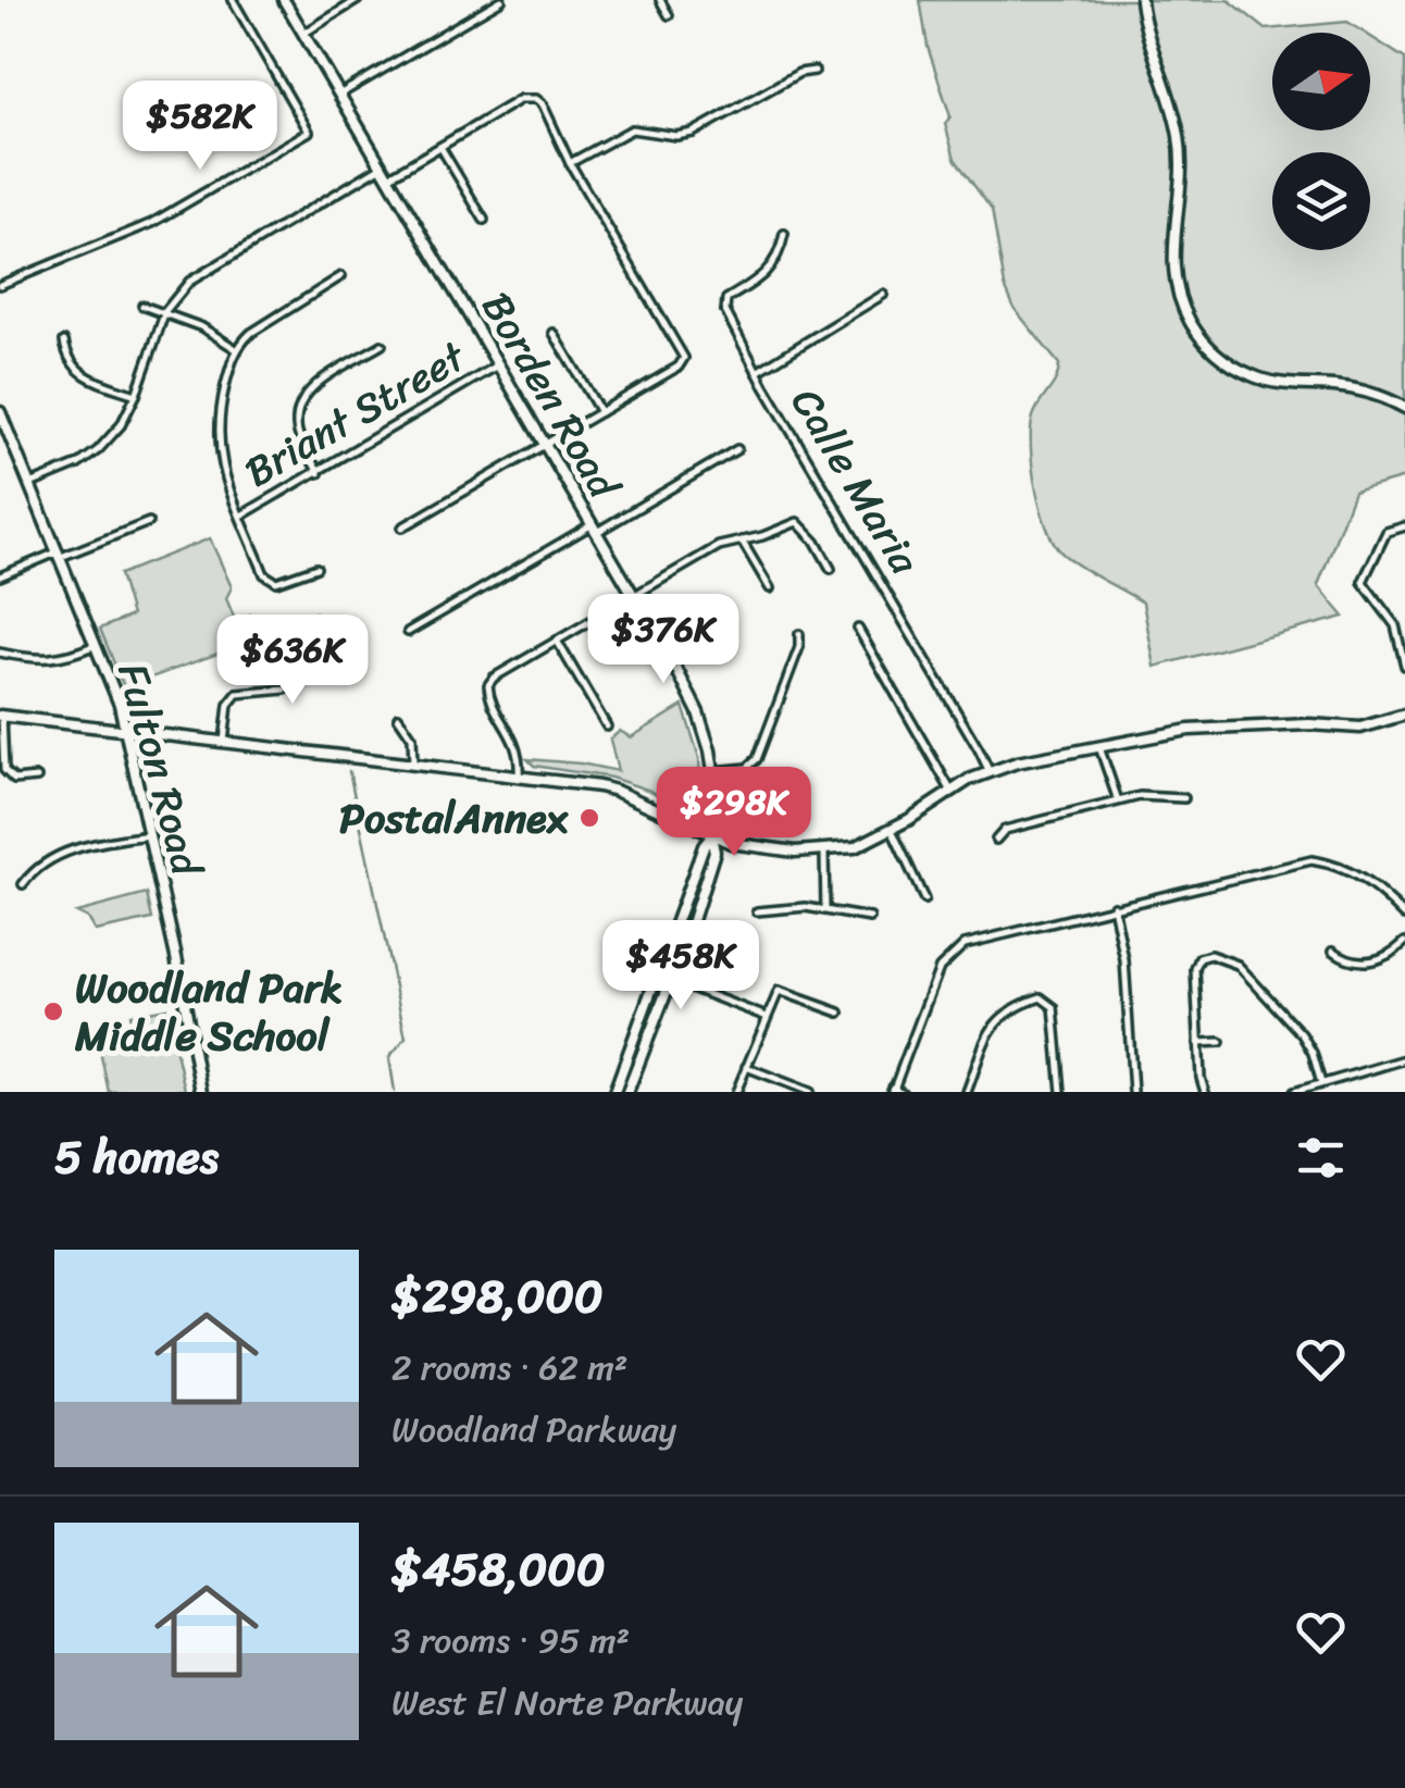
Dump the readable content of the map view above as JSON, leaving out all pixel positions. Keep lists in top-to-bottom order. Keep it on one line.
{"streets":{"main road":["Borden Road","Fulton Road"],"street":["Briant Street","Calle Maria"]},"crossings":[["Borden Road","Briant Street"]],"places":["PostalAnnex","Woodland Park Middle School"],"north":"right","page":{"price":["$582K","$376K","$636K","$298K","$458K"],"heading":"5 homes","list":[{"name":"$298,000","note":"2 rooms · 62 m² · Woodland Parkway"},{"name":"$458,000","note":"3 rooms · 95 m² · West El Norte Parkway"}]}}
